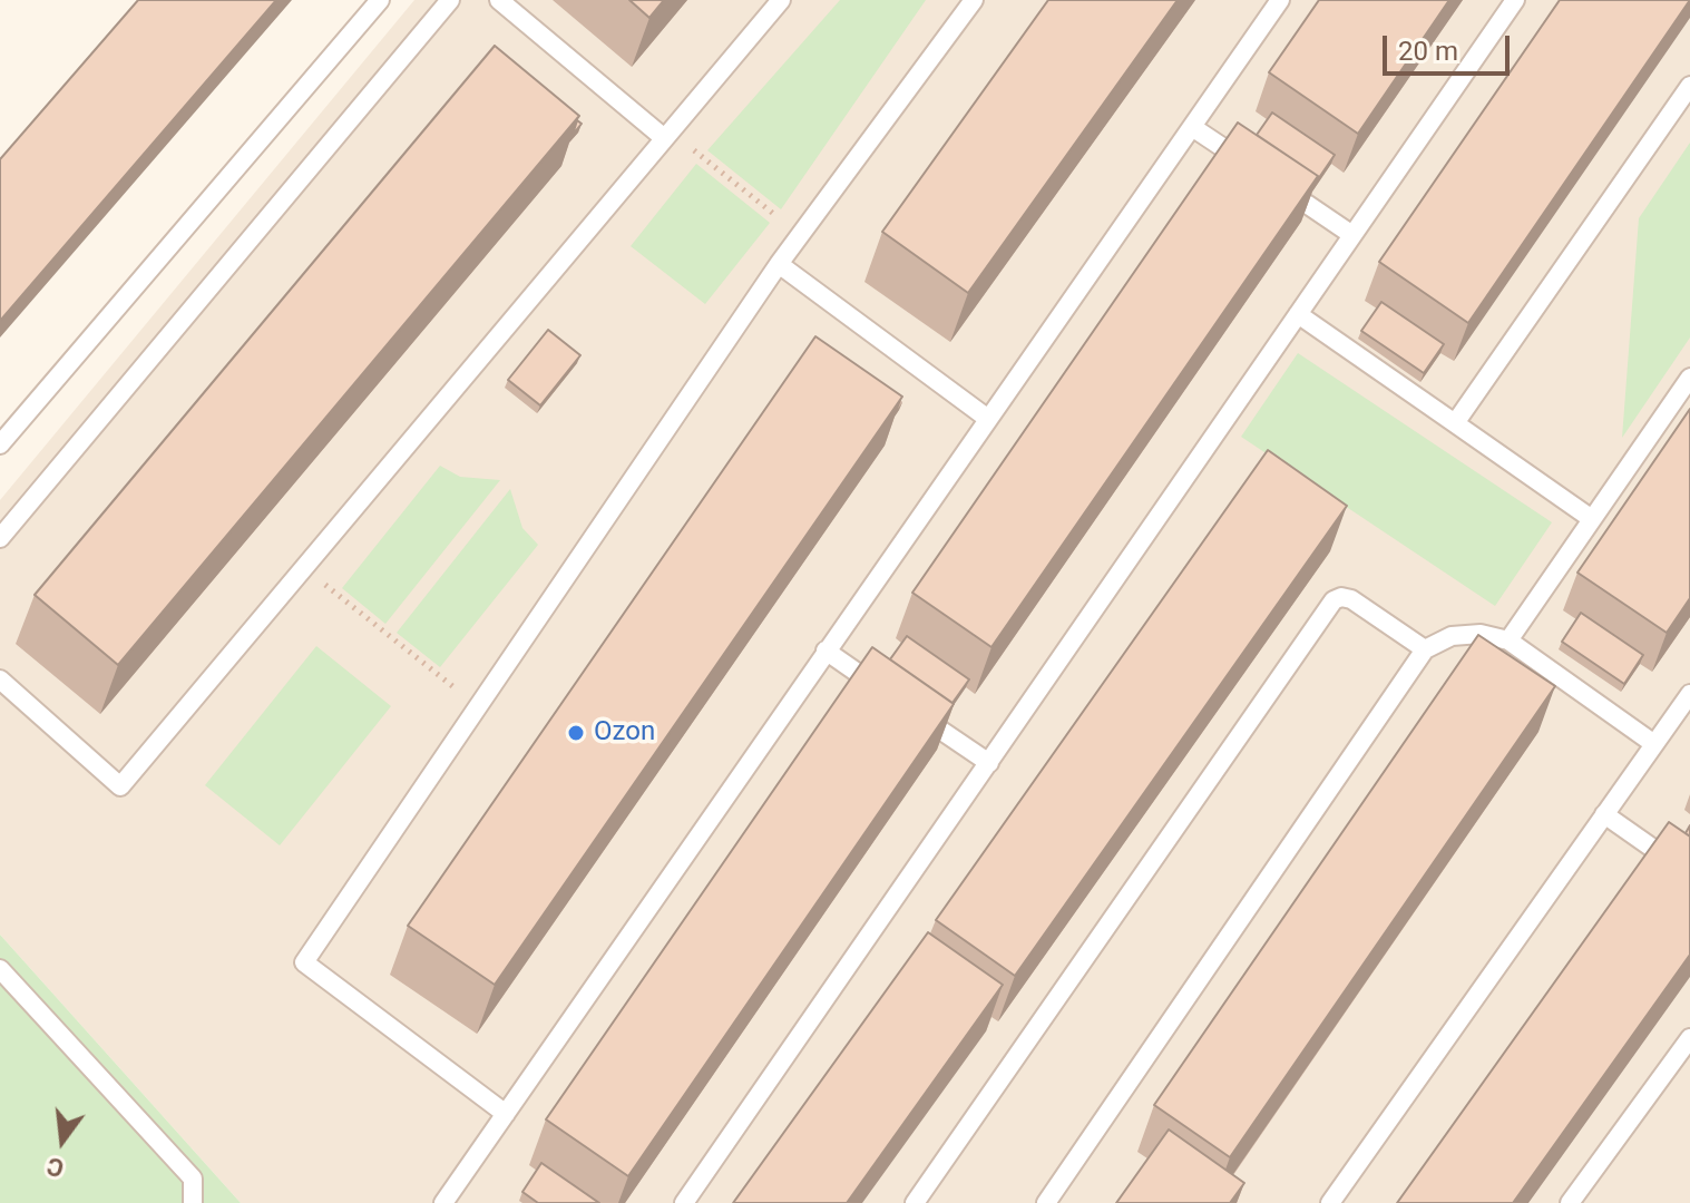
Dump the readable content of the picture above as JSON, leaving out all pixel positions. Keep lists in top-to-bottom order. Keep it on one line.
{"places":["Ozon"],"scale_bar":"20 m","north":"bottom"}
